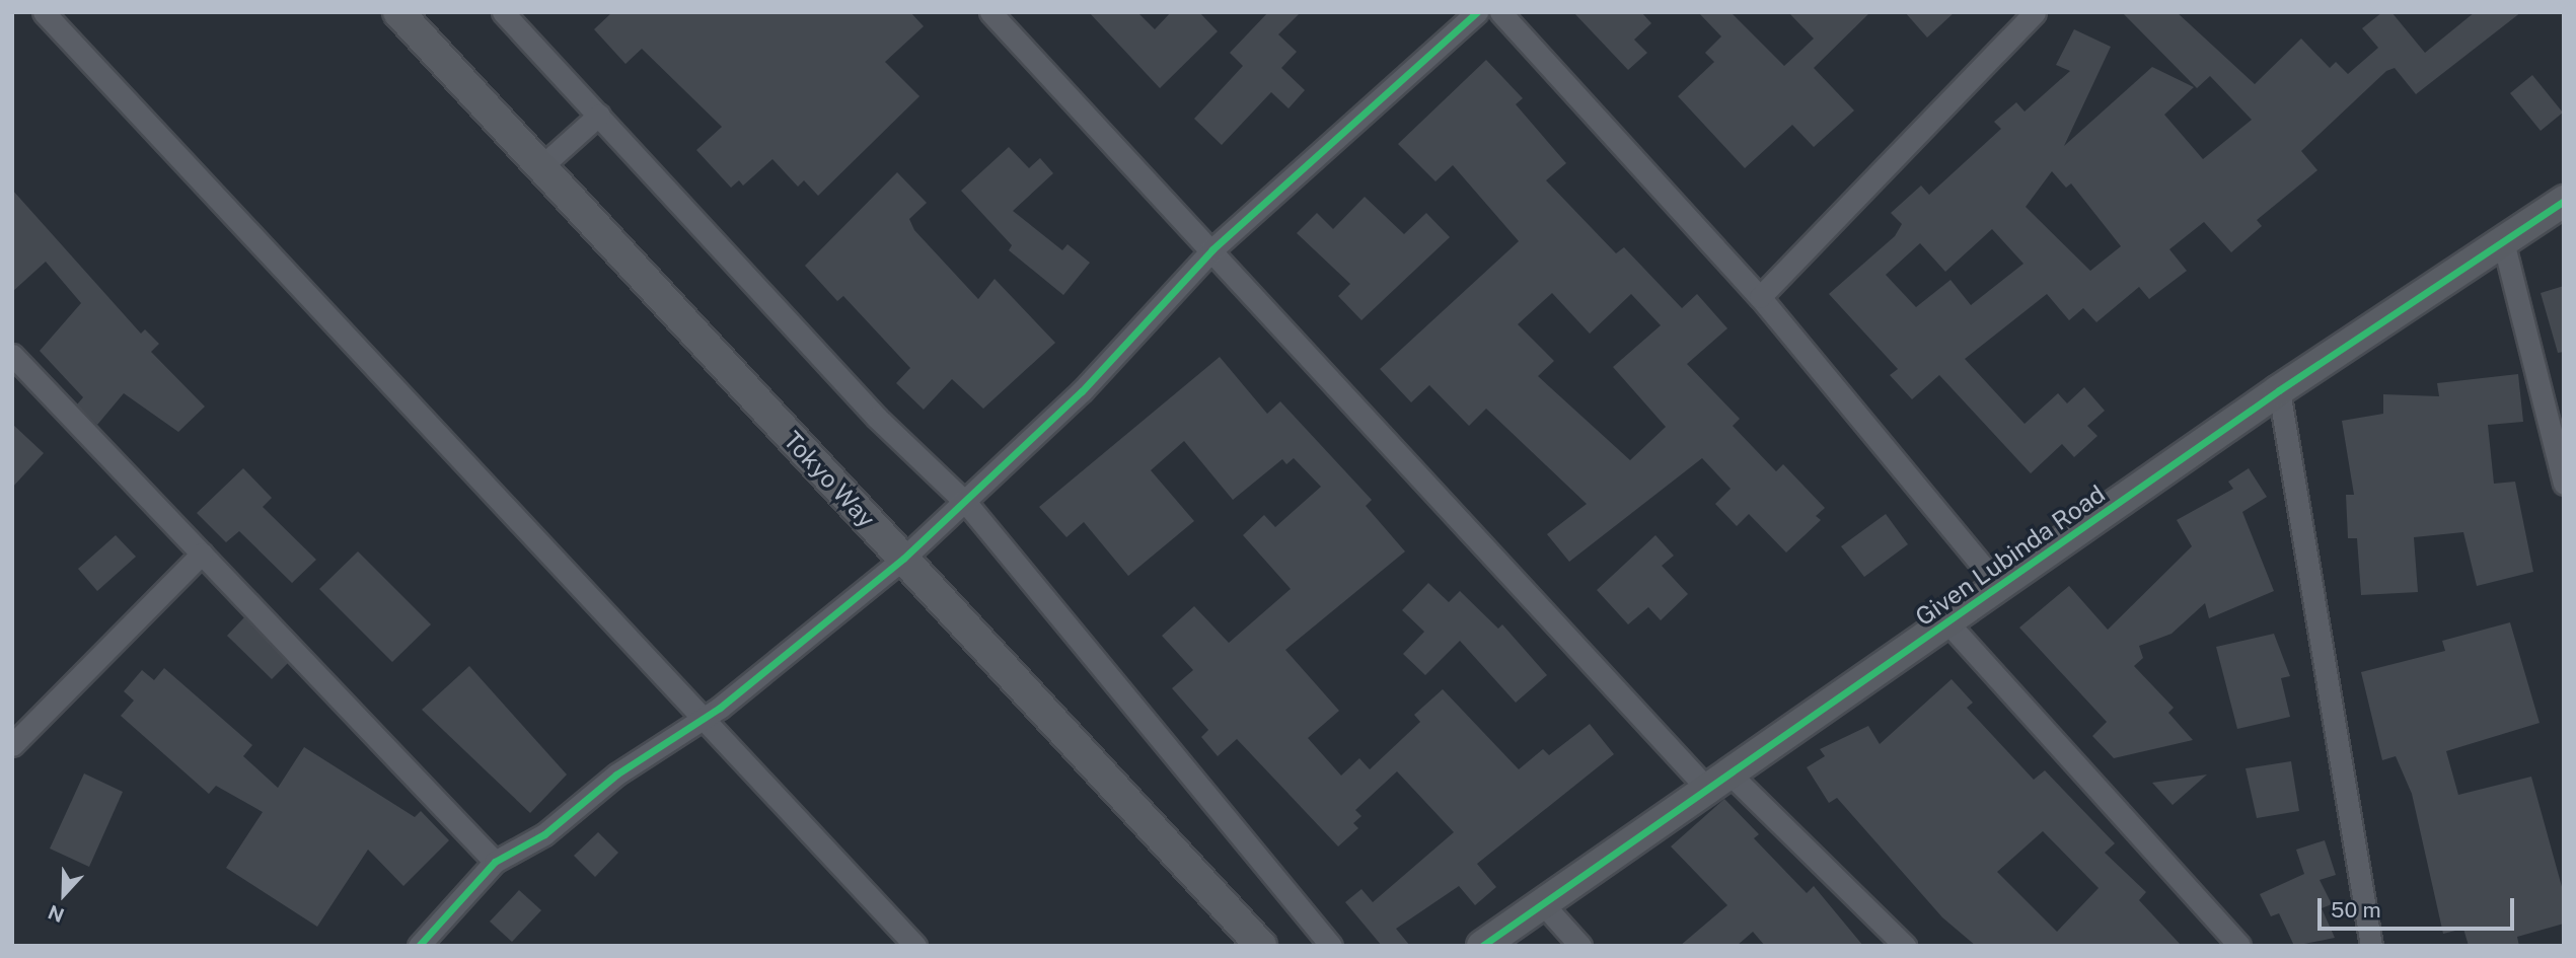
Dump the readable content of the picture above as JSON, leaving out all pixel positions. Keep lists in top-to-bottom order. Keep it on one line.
{"streets":{"street":["Tokyo Way","Given Lubinda Road"]},"scale_bar":"50 m","north":"bottom"}
